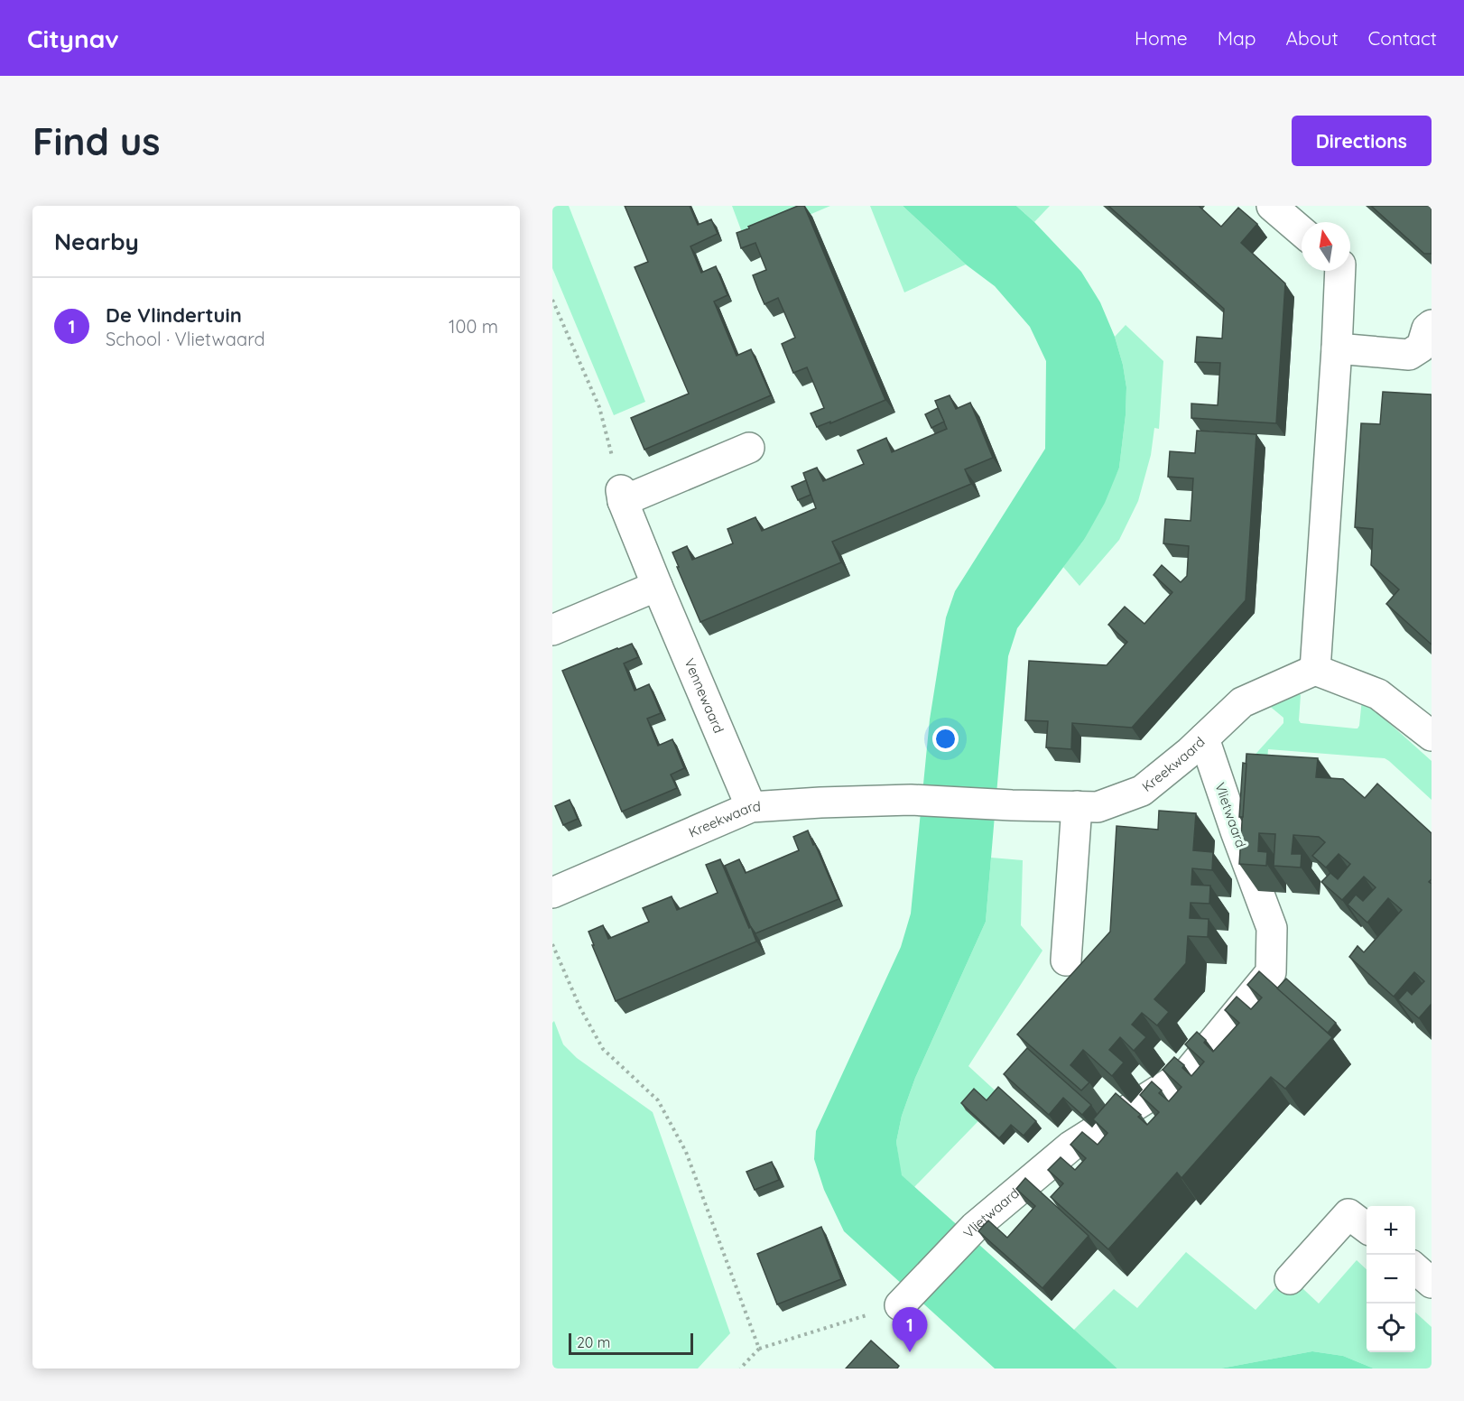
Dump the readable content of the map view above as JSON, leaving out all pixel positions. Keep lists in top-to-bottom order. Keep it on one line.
{"streets":{"street":["Vennewaard","Kreekwaard","Vlietwaard"]},"crossings":[["Vennewaard","Kreekwaard"],["Kreekwaard","Vlietwaard"]],"scale_bar":"20 m","north":"top","page":{"header":"Citynav","nav":["Home","Map","About","Contact"],"buttons":"Directions","title":"Find us","heading":"Nearby","list":[{"mark":"1","name":"De Vlindertuin","note":"School · Vlietwaard","value":"100 m"}],"map_buttons":["+","−"],"pins":"1","scale":"20 m"}}
